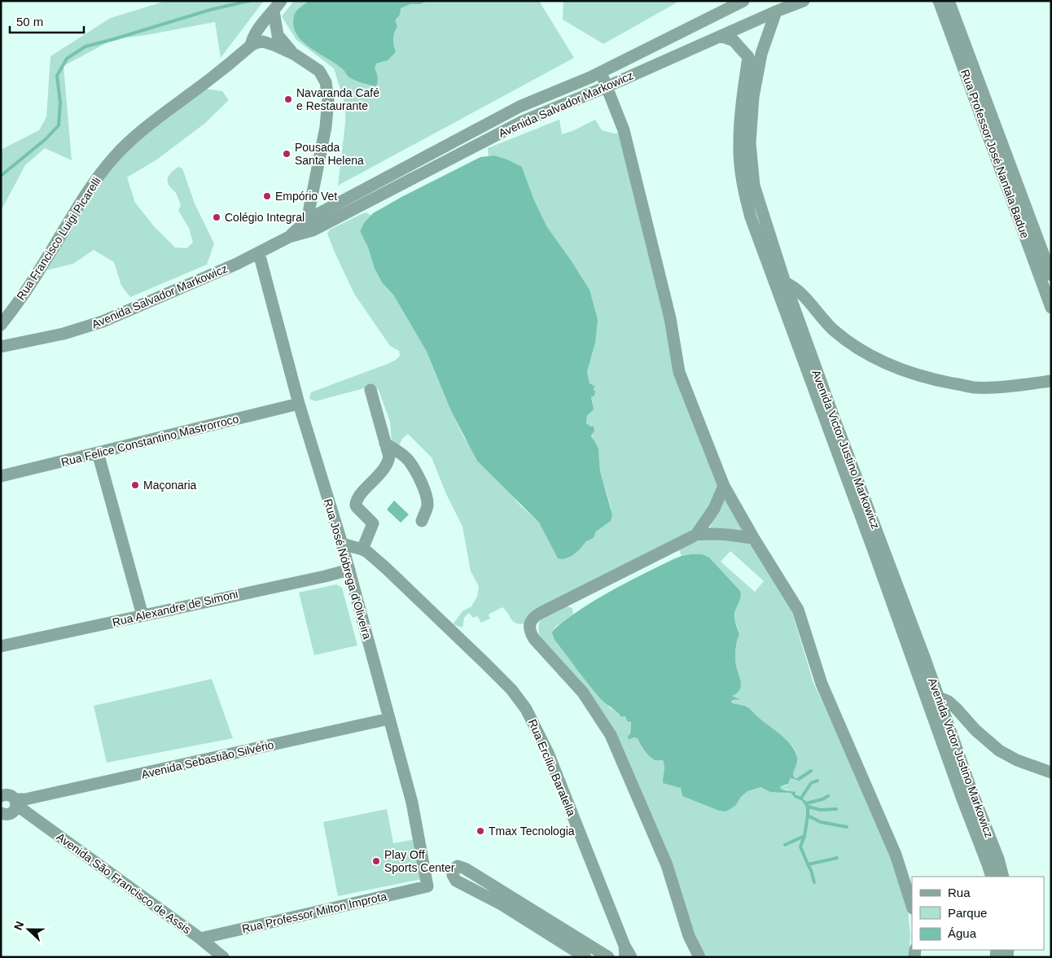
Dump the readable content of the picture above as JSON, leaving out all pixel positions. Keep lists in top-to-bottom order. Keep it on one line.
{"streets":{"street":["Avenida Salvador Markowicz","Rua Professor José Nantala Badue","Rua Francisco Luigi Picarelli","Rua Felice Constantino Mastrorroco","Avenida Victor Justino Markowicz","Rua José Nóbrega d'Oliveira","Rua Alexandre de Simoni","Avenida Sebastião Silvério","Rua Ercílio Baratella","Avenida São Francisco de Assis","Rua Professor Milton Improta"]},"crossings":[["Avenida Salvador Markowicz","Avenida Victor Justino Markowicz"],["Avenida Salvador Markowicz","Rua José Nóbrega d'Oliveira"],["Rua Felice Constantino Mastrorroco","Rua José Nóbrega d'Oliveira"],["Rua José Nóbrega d'Oliveira","Rua Alexandre de Simoni"],["Rua José Nóbrega d'Oliveira","Avenida Sebastião Silvério"],["Rua José Nóbrega d'Oliveira","Rua Ercílio Baratella"],["Rua José Nóbrega d'Oliveira","Rua Professor Milton Improta"],["Avenida Sebastião Silvério","Avenida São Francisco de Assis"],["Avenida São Francisco de Assis","Rua Professor Milton Improta"]],"places":["Navaranda Café e Restaurante","Pousada Santa Helena","Empório Vet","Colégio Integral","Maçonaria","Tmax Tecnologia","Play Off Sports Center"],"legend":["Rua","Parque","Água"],"scale_bar":"50 m","north":"left"}
